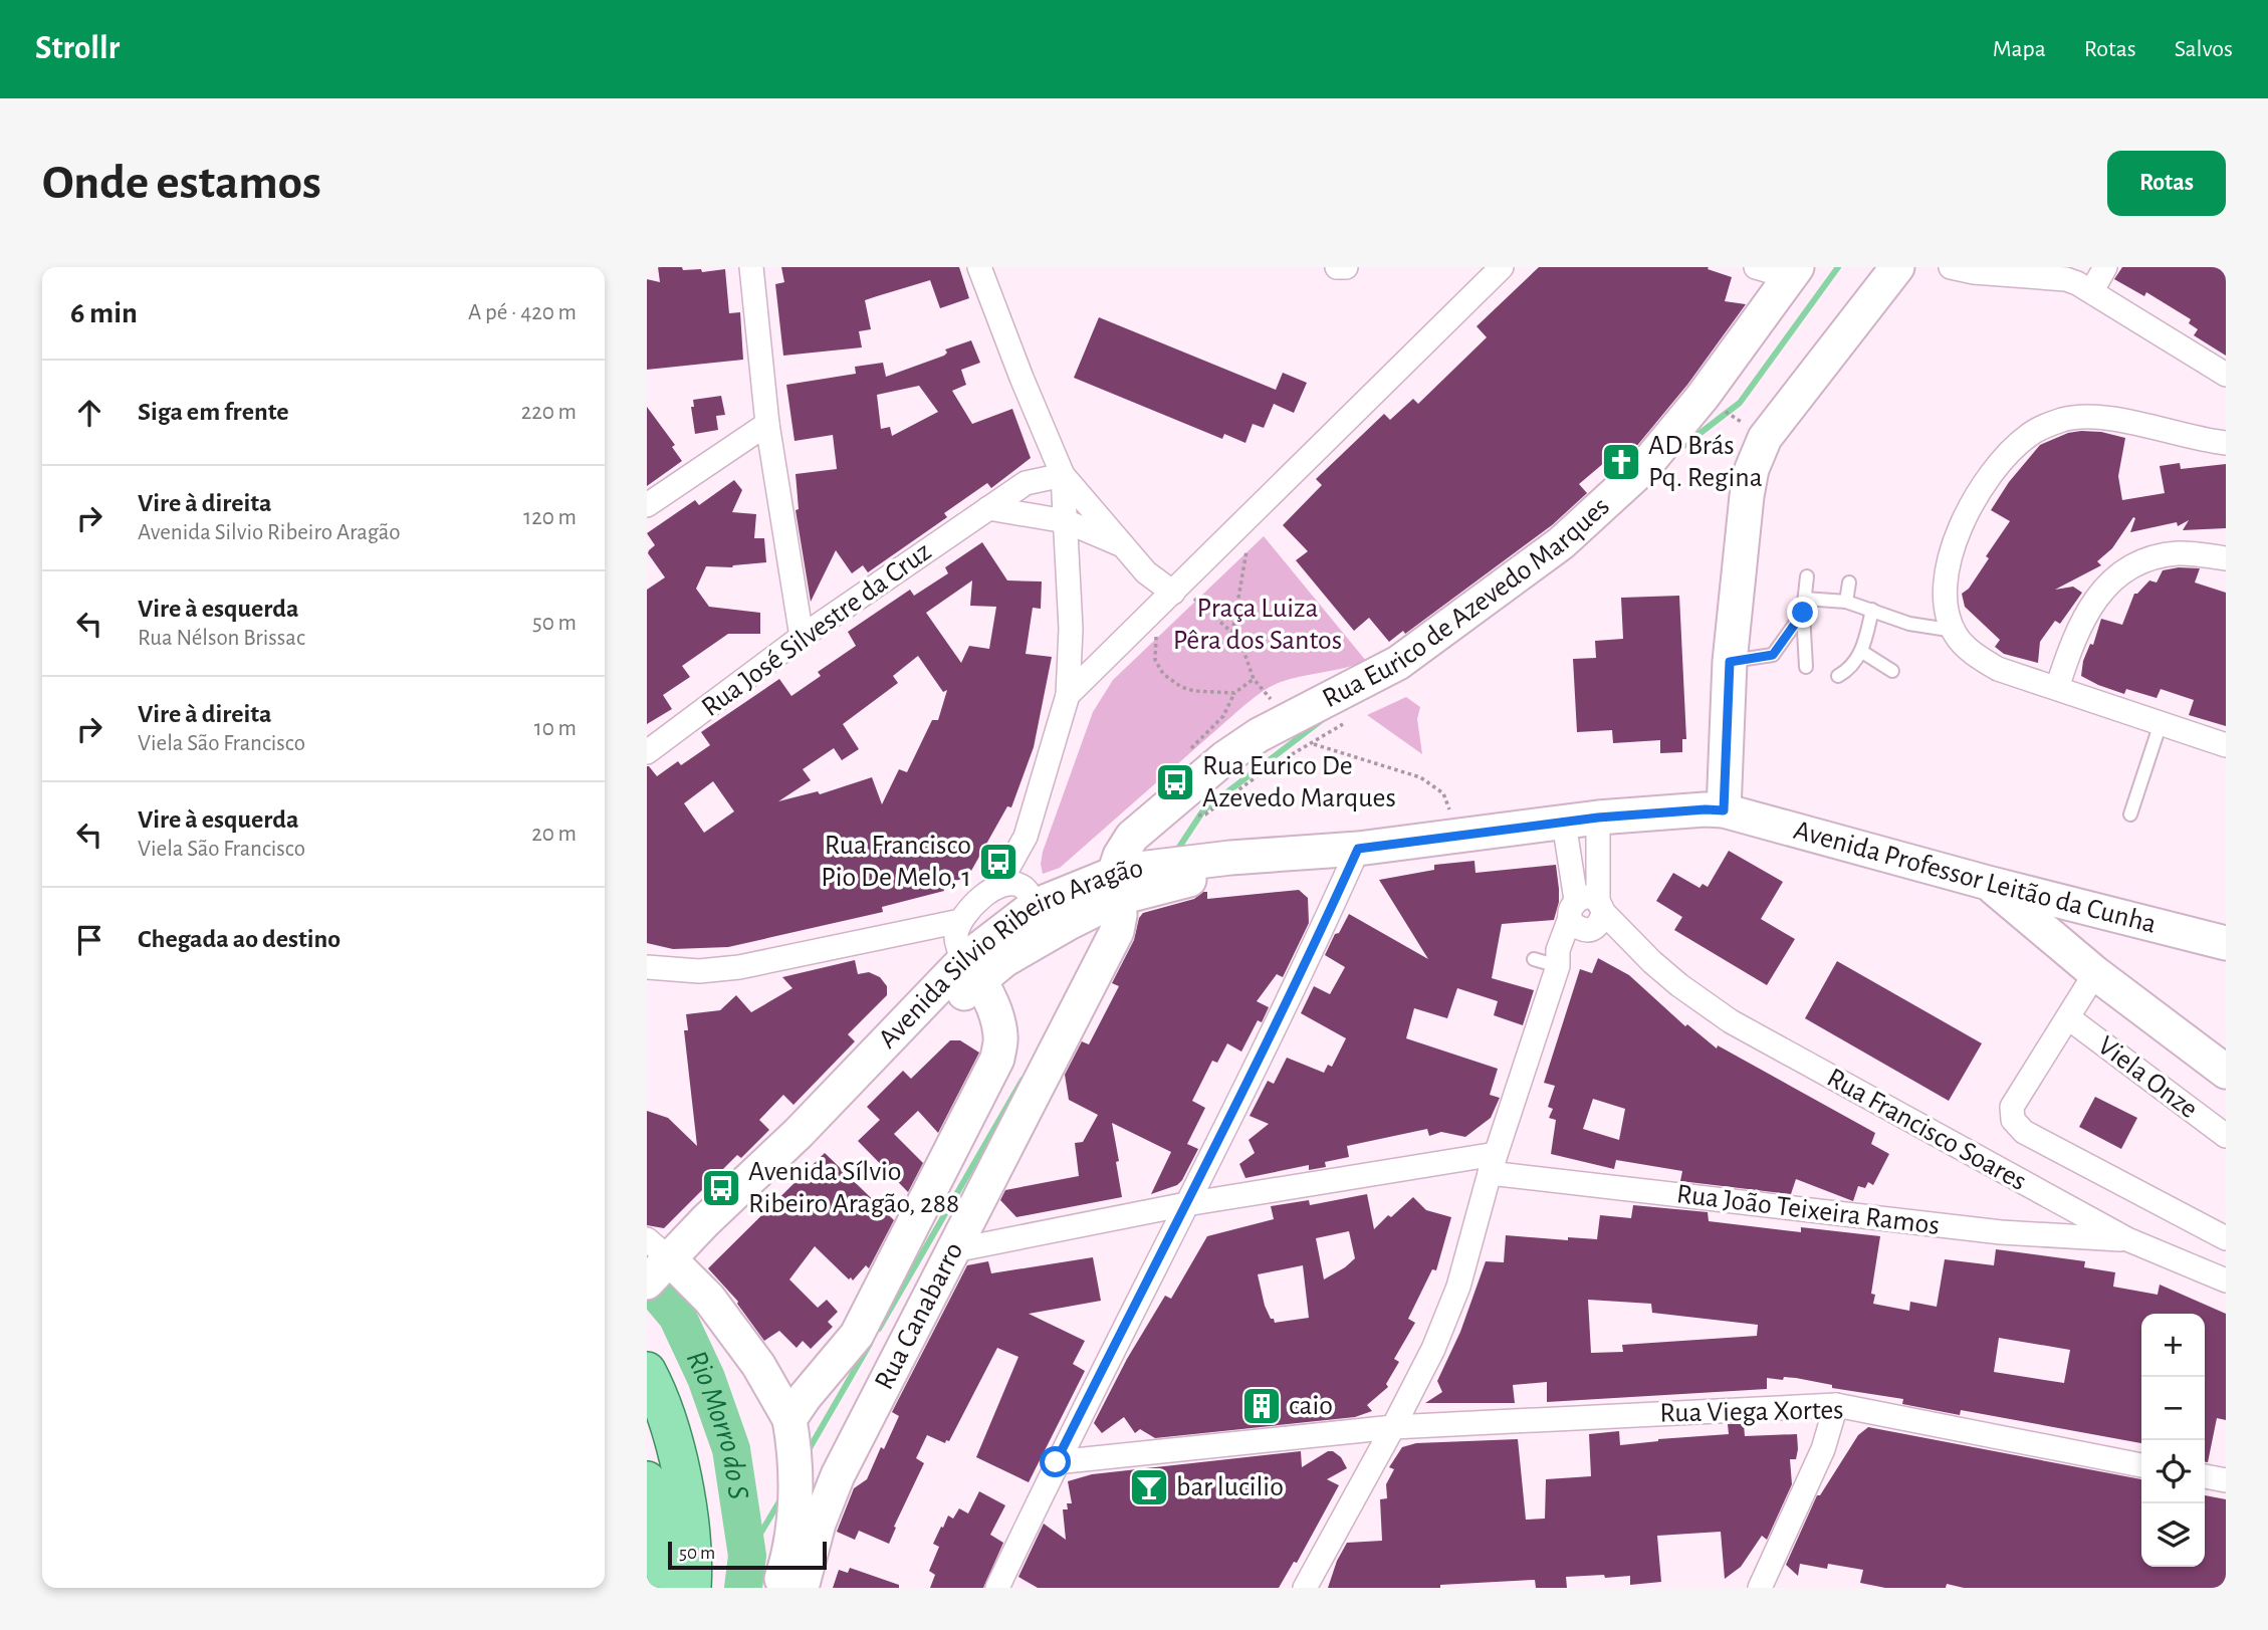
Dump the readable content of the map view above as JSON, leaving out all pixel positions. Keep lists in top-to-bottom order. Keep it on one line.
{"streets":{"street":["Rua Eurico de Azevedo Marques","Rua José Silvestre da Cruz","Avenida Professor Leitão da Cunha","Avenida Silvio Ribeiro Aragão","Viela Onze","Rua Francisco Soares","Rua João Teixeira Ramos","Rua Canabarro","Rua Viega Xortes"]},"crossings":[["Rua Eurico de Azevedo Marques","Avenida Silvio Ribeiro Aragão"],["Rua Eurico de Azevedo Marques","Rua Canabarro"],["Avenida Professor Leitão da Cunha","Avenida Silvio Ribeiro Aragão"],["Avenida Silvio Ribeiro Aragão","Rua Canabarro"],["Rua Francisco Soares","Rua João Teixeira Ramos"],["Rua João Teixeira Ramos","Rua Canabarro"]],"water":["Rio Morro do S"],"parks":["Praça Luiza Pêra dos Santos"],"places":{"church":["AD Brás Pq. Regina"],"bus stop":["Rua Eurico De Azevedo Marques","Rua Francisco Pio De Melo, 1","Avenida Sílvio Ribeiro Aragão, 288"],"building":["caio"],"bar":["bar lucilio"]},"scale_bar":"50 m","page":{"header":"Strollr","nav":["Mapa","Rotas","Salvos"],"buttons":"Rotas","title":"Onde estamos","heading":["6 min","A pé · 420 m"],"list":[["Siga em frente","220 m"],["Vire à direita","Avenida Silvio Ribeiro Aragão","120 m"],["Vire à esquerda","Rua Nélson Brissac","50 m"],["Vire à direita","Viela São Francisco","10 m"],["Vire à esquerda","Viela São Francisco","20 m"],"Chegada ao destino"],"map_buttons":["+","−"],"scale":"50 m"}}
